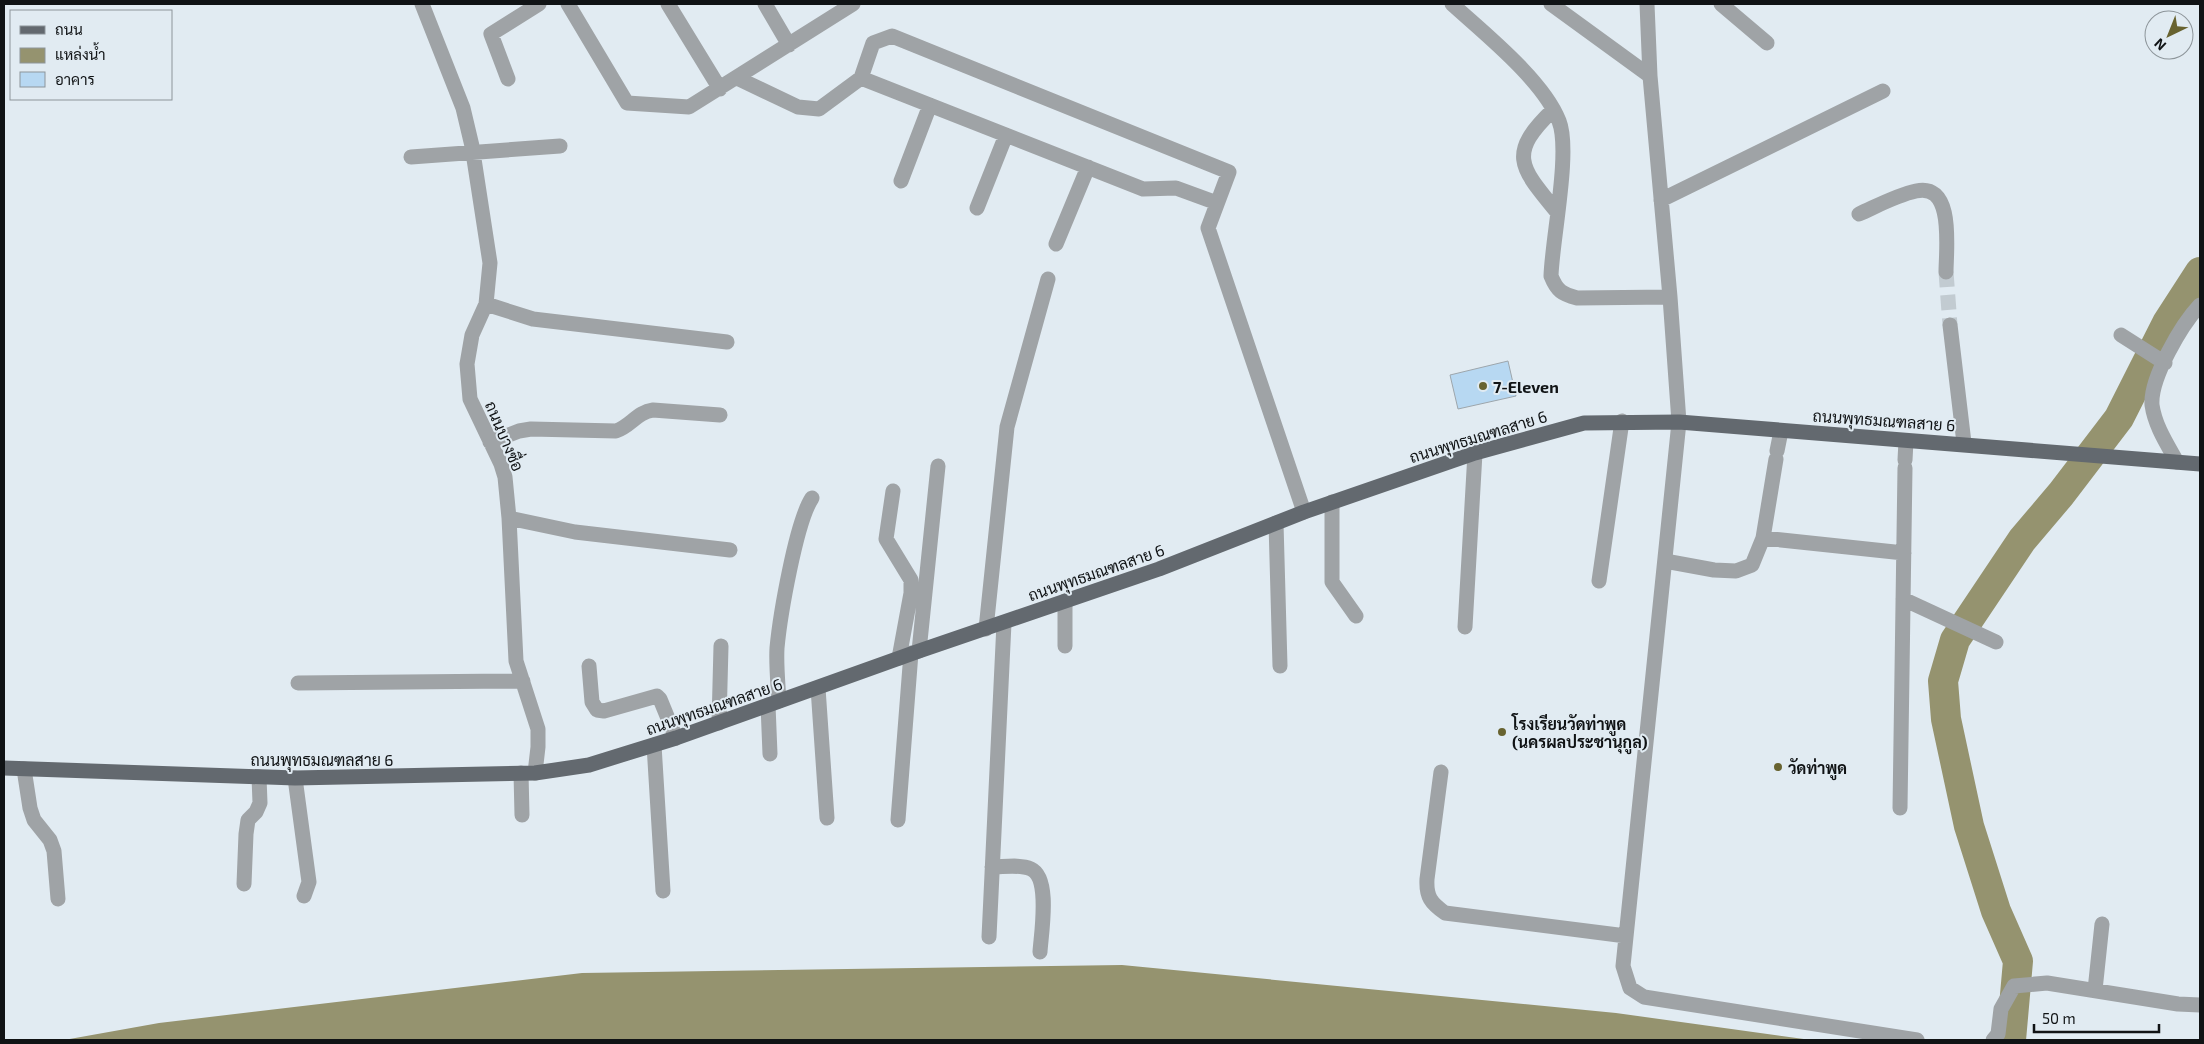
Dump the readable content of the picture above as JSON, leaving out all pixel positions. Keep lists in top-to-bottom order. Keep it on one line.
{"streets":{"main road":["ถนนพุทธมณฑลสาย 6"],"street":["ถนนบางซื่อ"]},"crossings":[["ถนนพุทธมณฑลสาย 6","ถนนบางซื่อ"]],"places":["7-Eleven","โรงเรียนวัดท่าพูด (นครผลประชานุกูล)","วัดท่าพูด"],"legend":["ถนน","แหล่งน้ำ","อาคาร"],"scale_bar":"50 m","north":"bottom left"}
